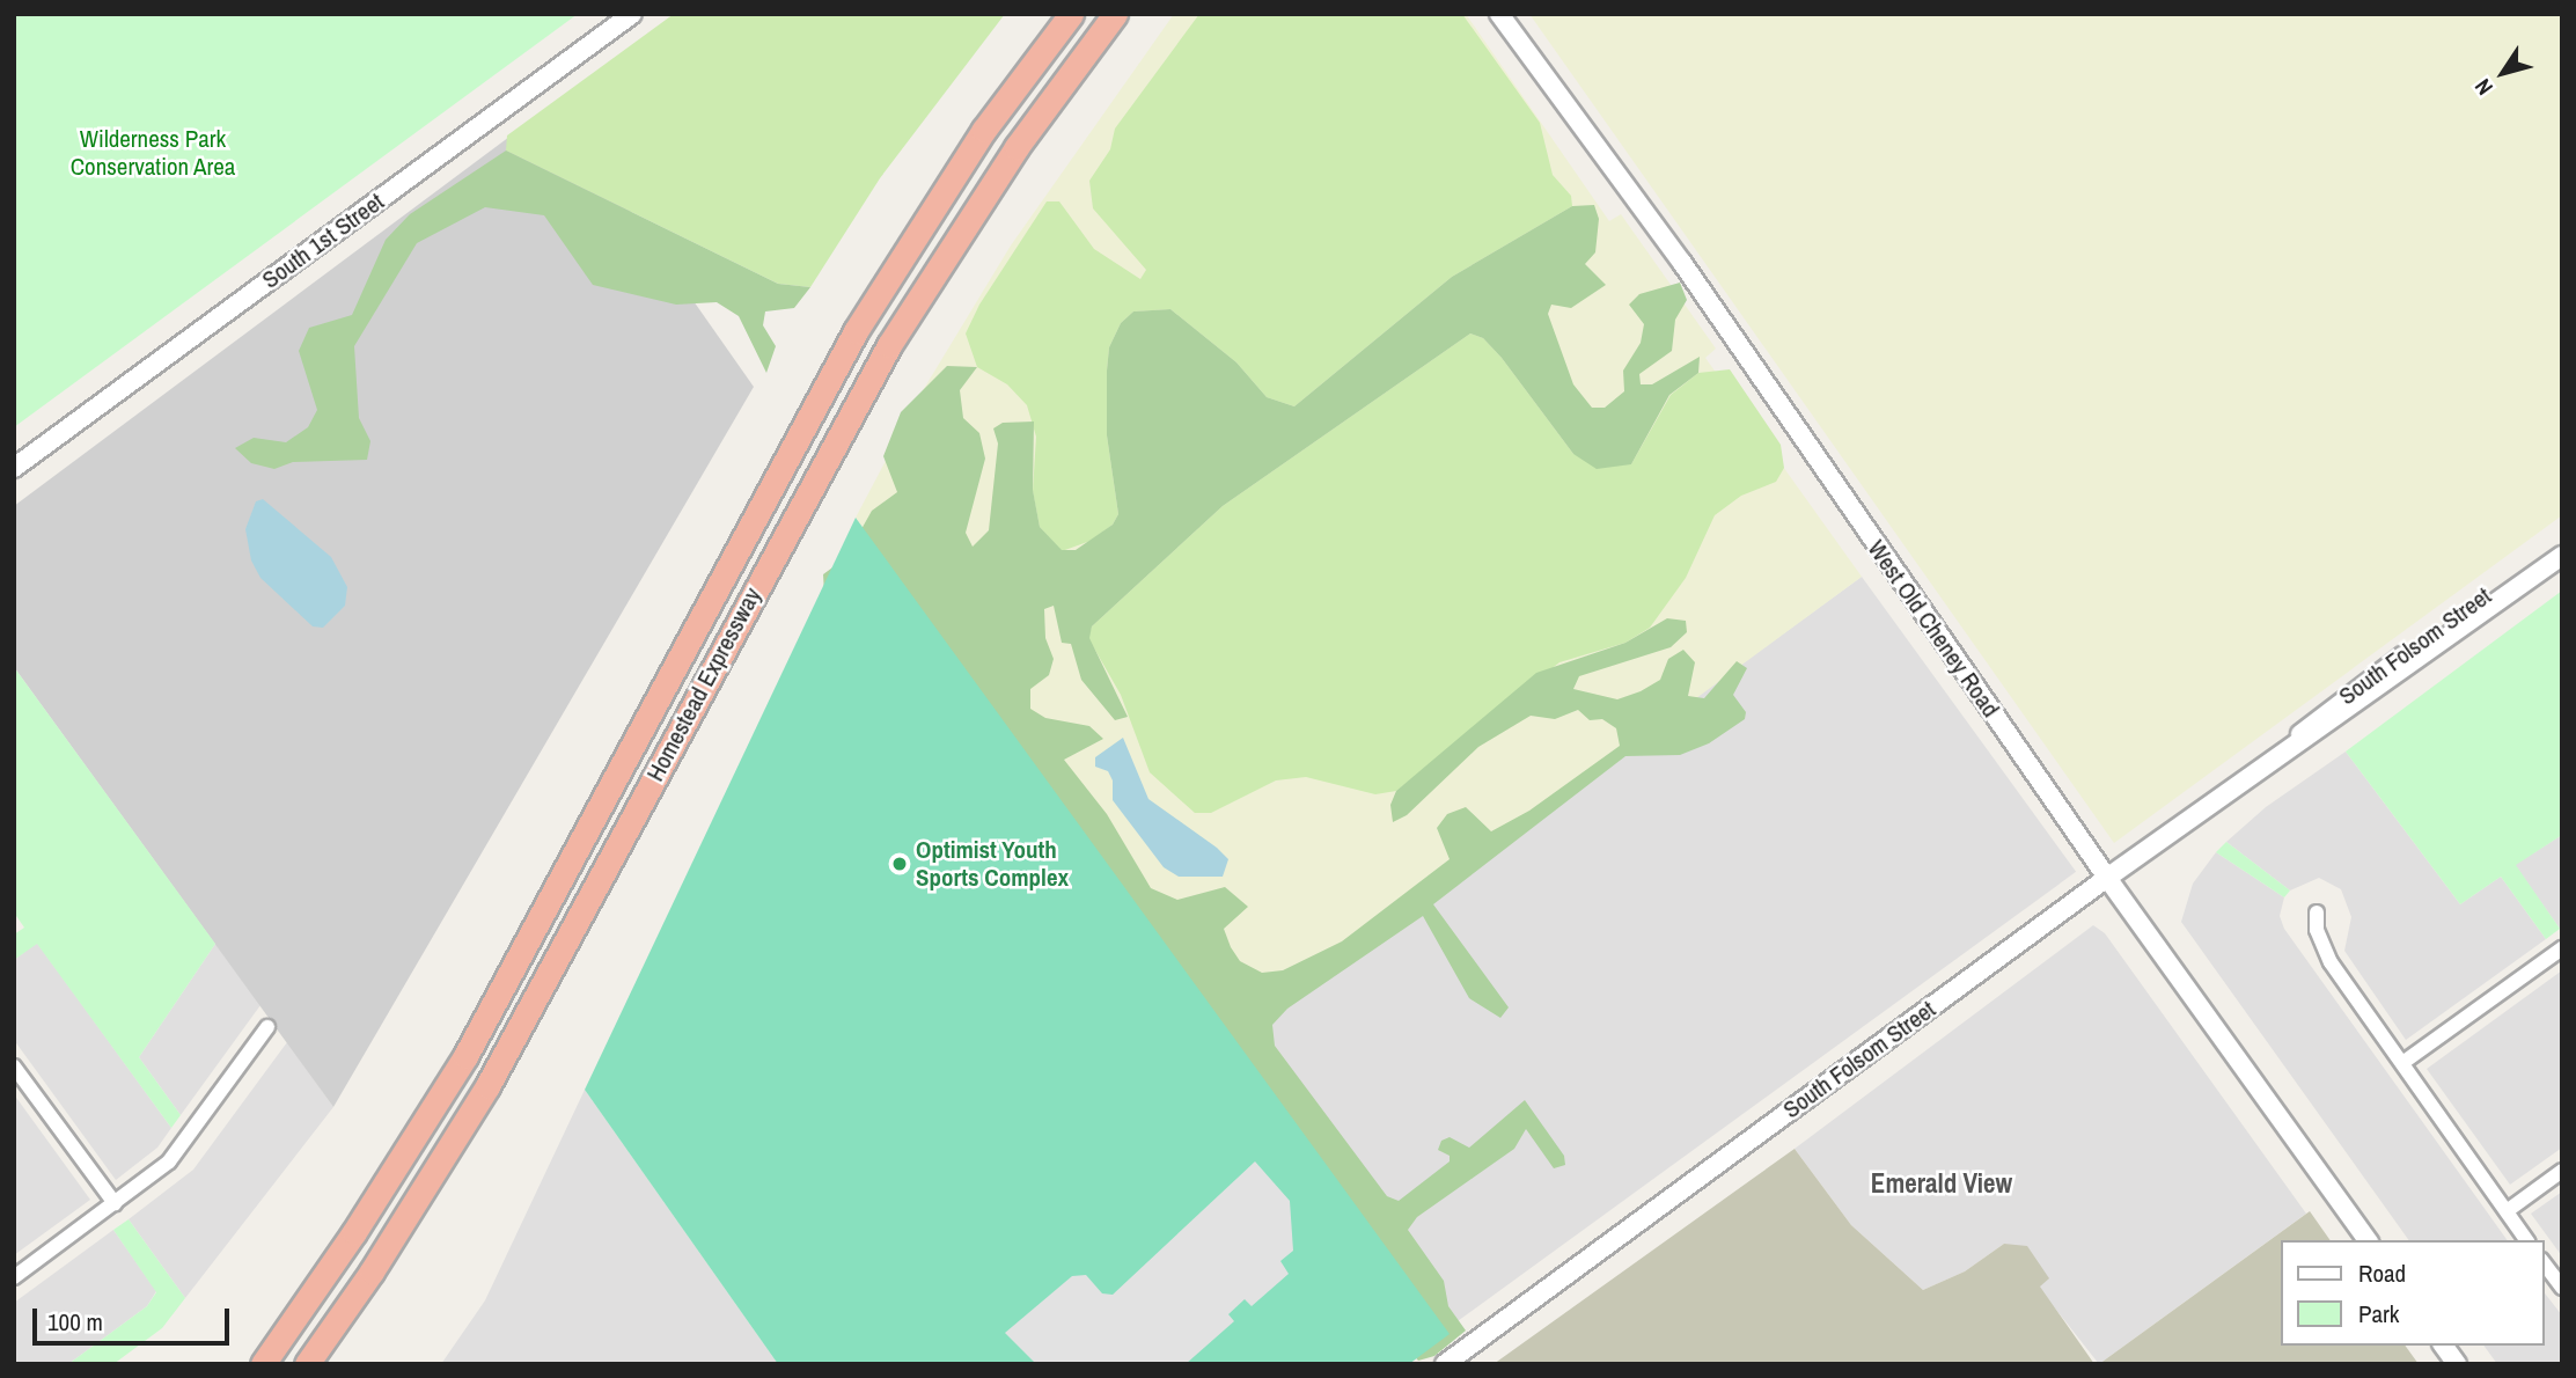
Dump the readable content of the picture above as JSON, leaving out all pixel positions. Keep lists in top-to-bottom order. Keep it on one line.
{"streets":{"highway":["Homestead Expressway"],"street":["South 1st Street","West Old Cheney Road","South Folsom Street"]},"crossings":[["West Old Cheney Road","South Folsom Street"]],"districts":["Emerald View"],"parks":["Wilderness Park Conservation Area"],"places":["Optimist Youth Sports Complex"],"legend":["Road","Park"],"scale_bar":"100 m","north":"bottom left"}
